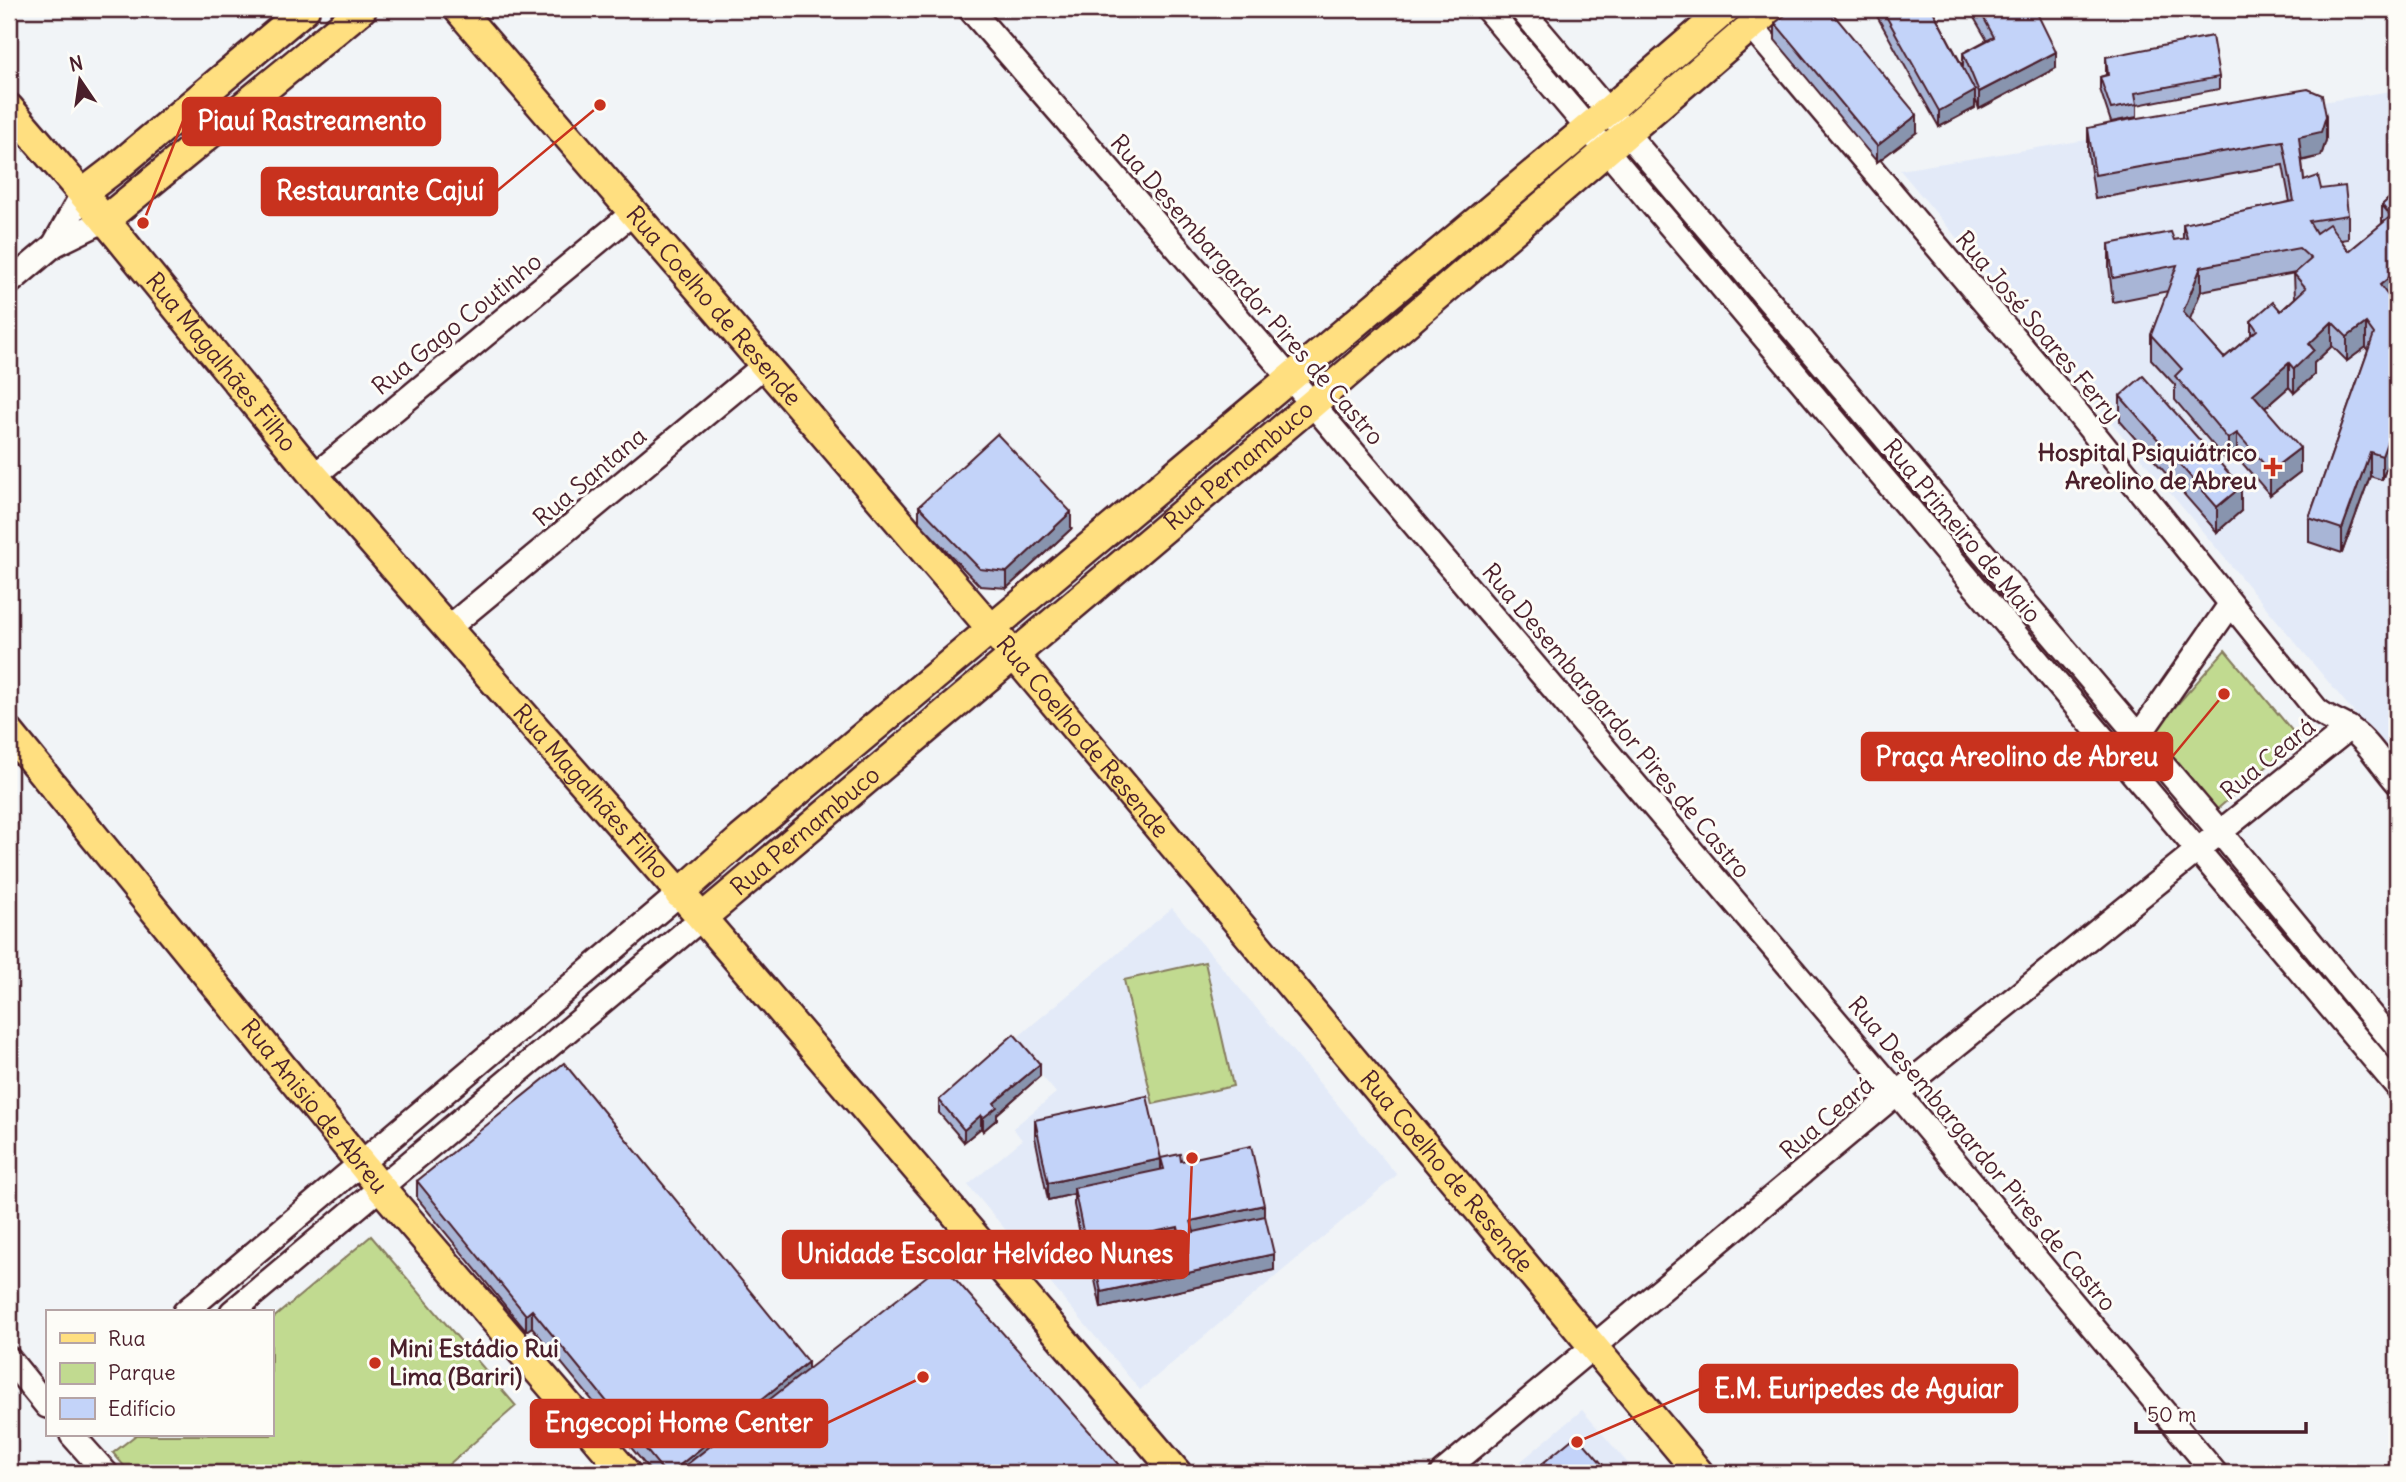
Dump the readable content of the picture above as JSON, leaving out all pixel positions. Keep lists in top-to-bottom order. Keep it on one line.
{"streets":{"main road":["Rua Coelho de Resende","Rua Magalhães Filho","Rua Pernambuco","Rua Anisio de Abreu"],"street":["Rua Desembargardor Pires de Castro","Rua Gago Coutinho","Rua José Soares Ferry","Rua Santana","Rua Primeiro de Maio","Rua Ceará"]},"crossings":[["Rua Desembargardor Pires de Castro","Rua Pernambuco"],["Rua Desembargardor Pires de Castro","Rua Ceará"],["Rua Coelho de Resende","Rua Gago Coutinho"],["Rua Coelho de Resende","Rua Pernambuco"],["Rua Coelho de Resende","Rua Santana"],["Rua Coelho de Resende","Rua Ceará"],["Rua Gago Coutinho","Rua Magalhães Filho"],["Rua José Soares Ferry","Rua Pernambuco"],["Rua José Soares Ferry","Rua Ceará"],["Rua Magalhães Filho","Rua Pernambuco"],["Rua Magalhães Filho","Rua Santana"],["Rua Pernambuco","Rua Primeiro de Maio"],["Rua Primeiro de Maio","Rua Ceará"]],"places":{"other":["Restaurante Cajuí","Piauí Rastreamento","Praça Areolino de Abreu","Unidade Escolar Helvídeo Nunes","Mini Estádio Rui Lima (Bariri)","Engecopi Home Center","E.M. Euripedes de Aguiar"],"health":["Hospital Psiquiátrico Areolino de Abreu"]},"legend":["Rua","Parque","Edifício"],"scale_bar":"50 m","north":"top"}
